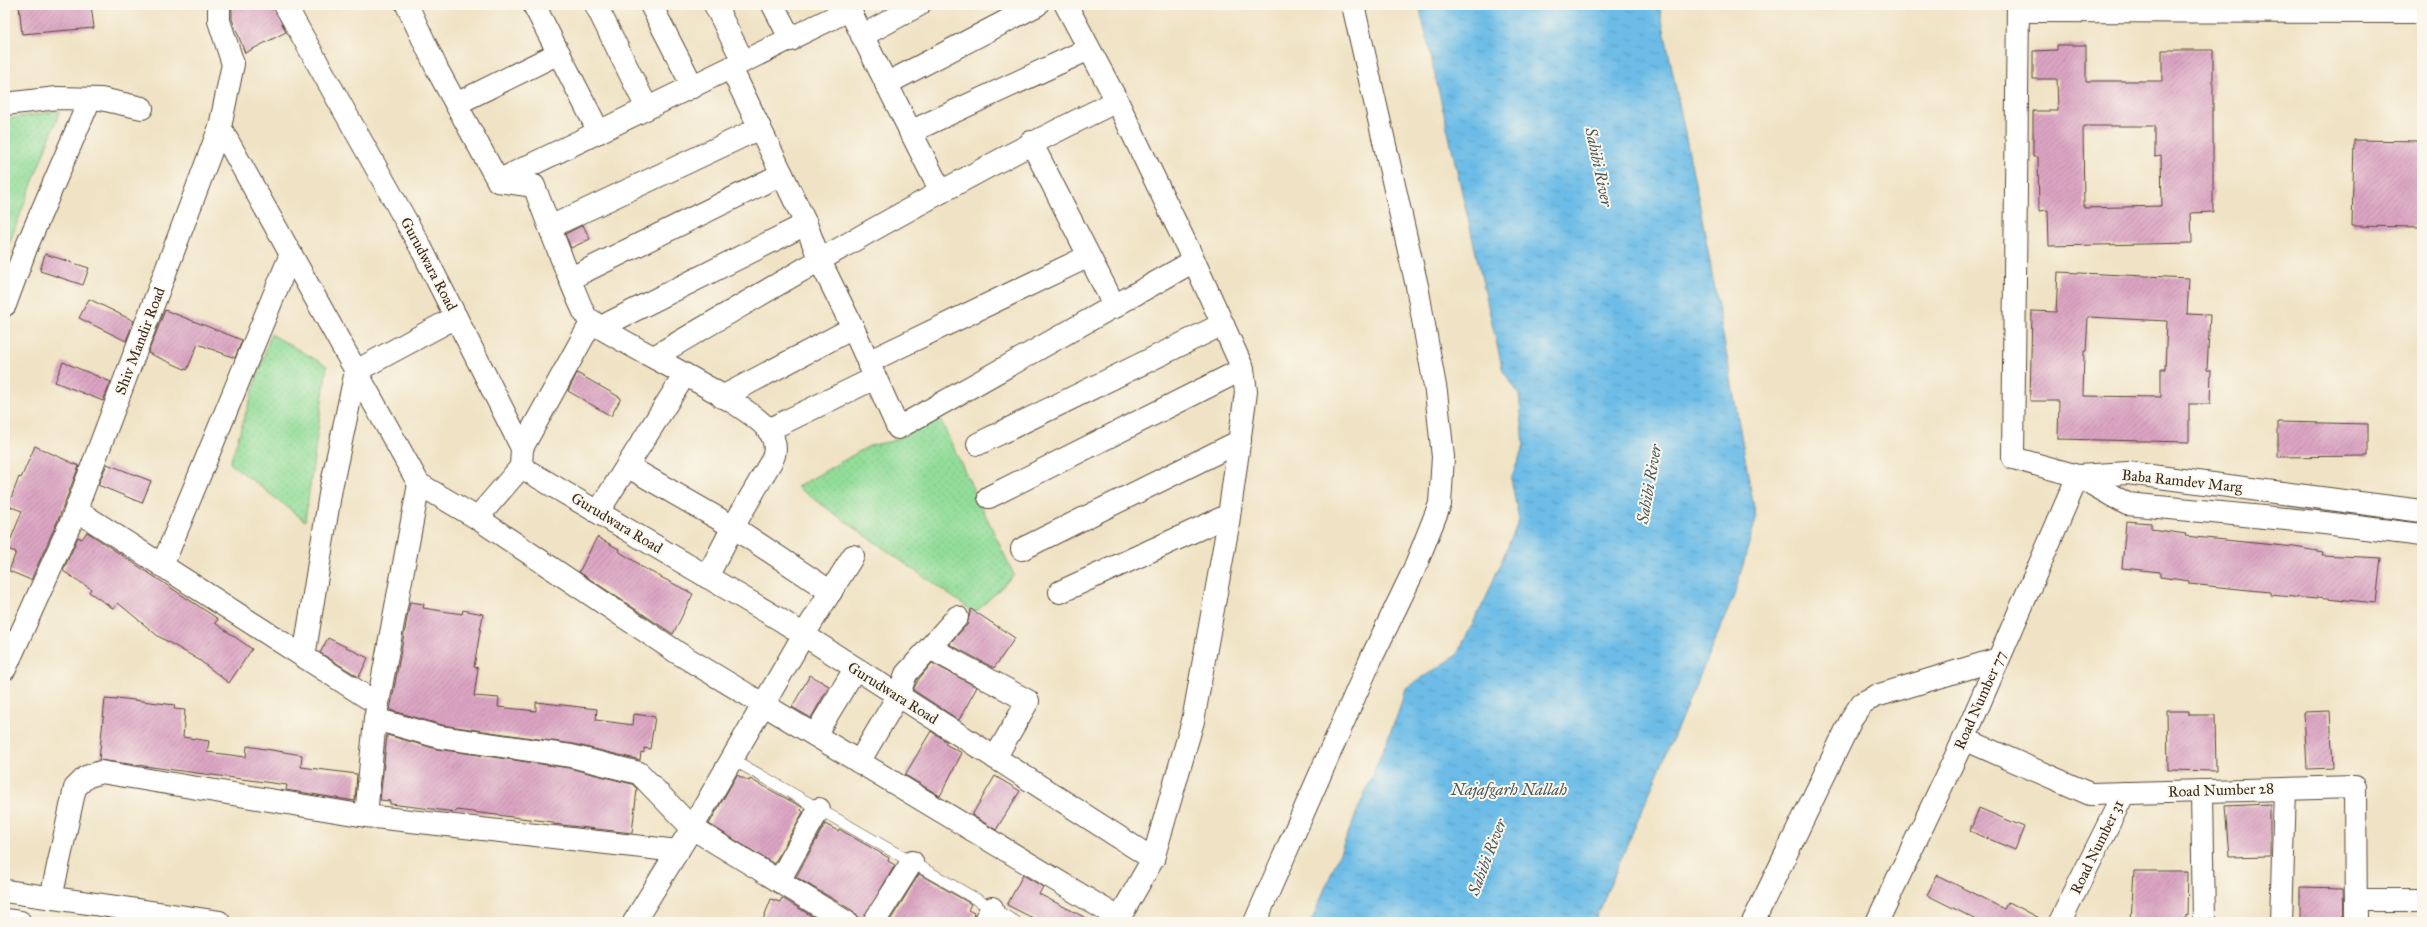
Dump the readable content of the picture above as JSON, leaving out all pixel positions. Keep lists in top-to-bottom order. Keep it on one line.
{"streets":{"street":["Gurudwara Road","Shiv Mandir Road","Baba Ramdev Marg","Road Number 77","Road Number 28","Road Number 31"]},"crossings":[["Baba Ramdev Marg","Road Number 77"],["Road Number 77","Road Number 28"],["Road Number 28","Road Number 31"]],"water":["Sahibi River","Najafgarh Nallah"]}
